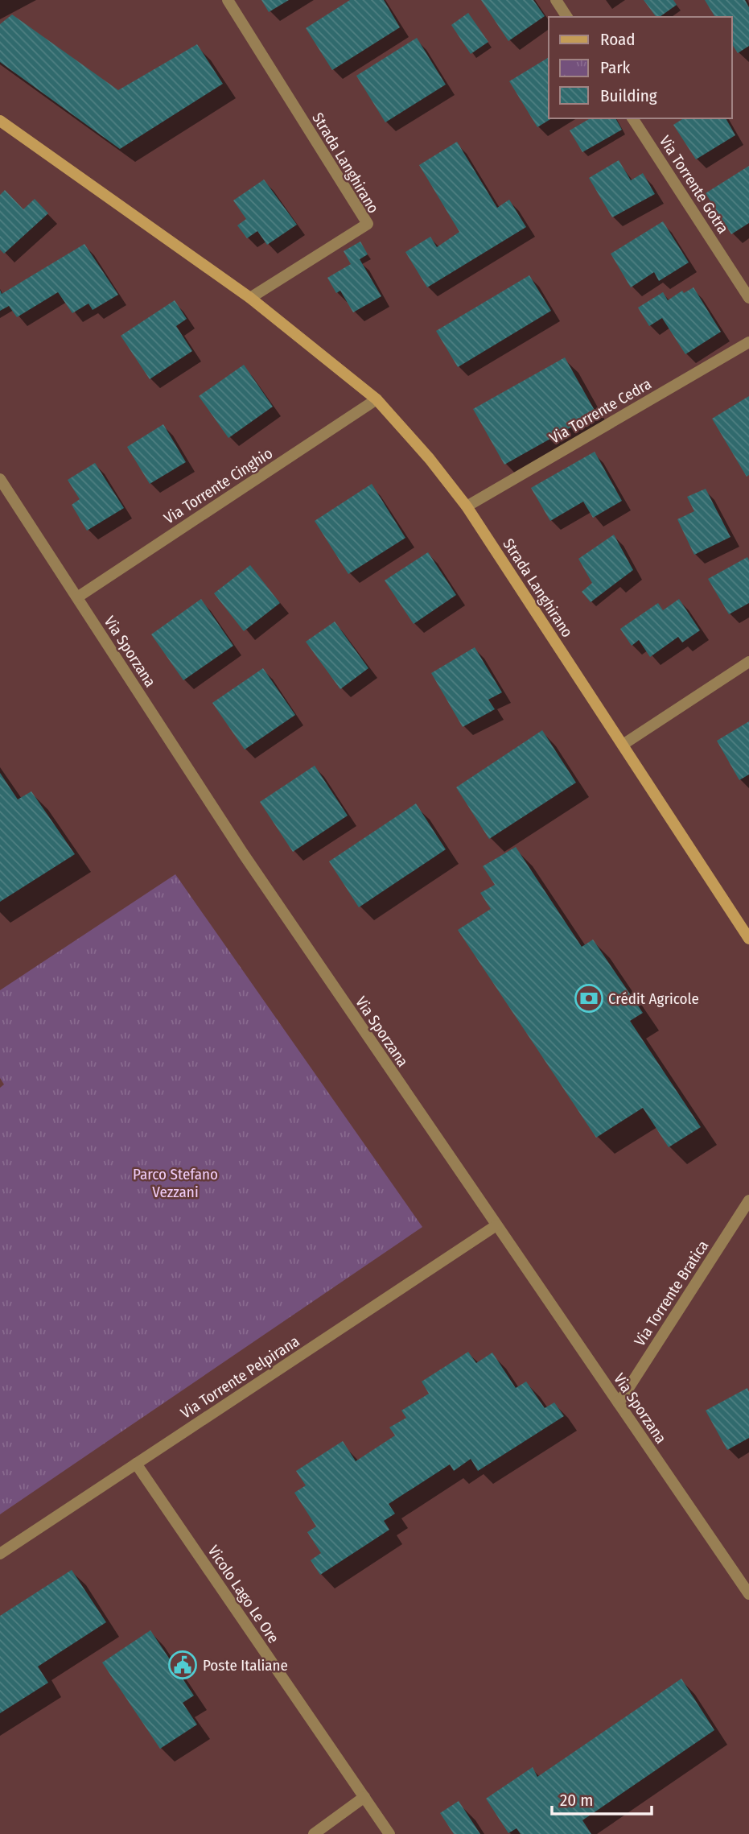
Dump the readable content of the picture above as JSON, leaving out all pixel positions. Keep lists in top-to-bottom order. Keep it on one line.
{"streets":{"street":["Strada Langhirano","Via Torrente Gotra","Via Torrente Cedra","Via Torrente Cinghio","Via Sporzana","Via Torrente Bratica","Via Torrente Pelpirana","Vicolo Lago Le Ore"]},"crossings":[["Strada Langhirano","Via Torrente Cedra"],["Strada Langhirano","Via Torrente Cinghio"],["Via Torrente Cinghio","Via Sporzana"],["Via Sporzana","Via Torrente Bratica"],["Via Sporzana","Via Torrente Pelpirana"],["Via Torrente Pelpirana","Vicolo Lago Le Ore"]],"parks":["Parco Stefano Vezzani"],"places":{"bank":["Crédit Agricole"],"public building":["Poste Italiane"]},"legend":["Road","Park","Building"],"scale_bar":"20 m"}
